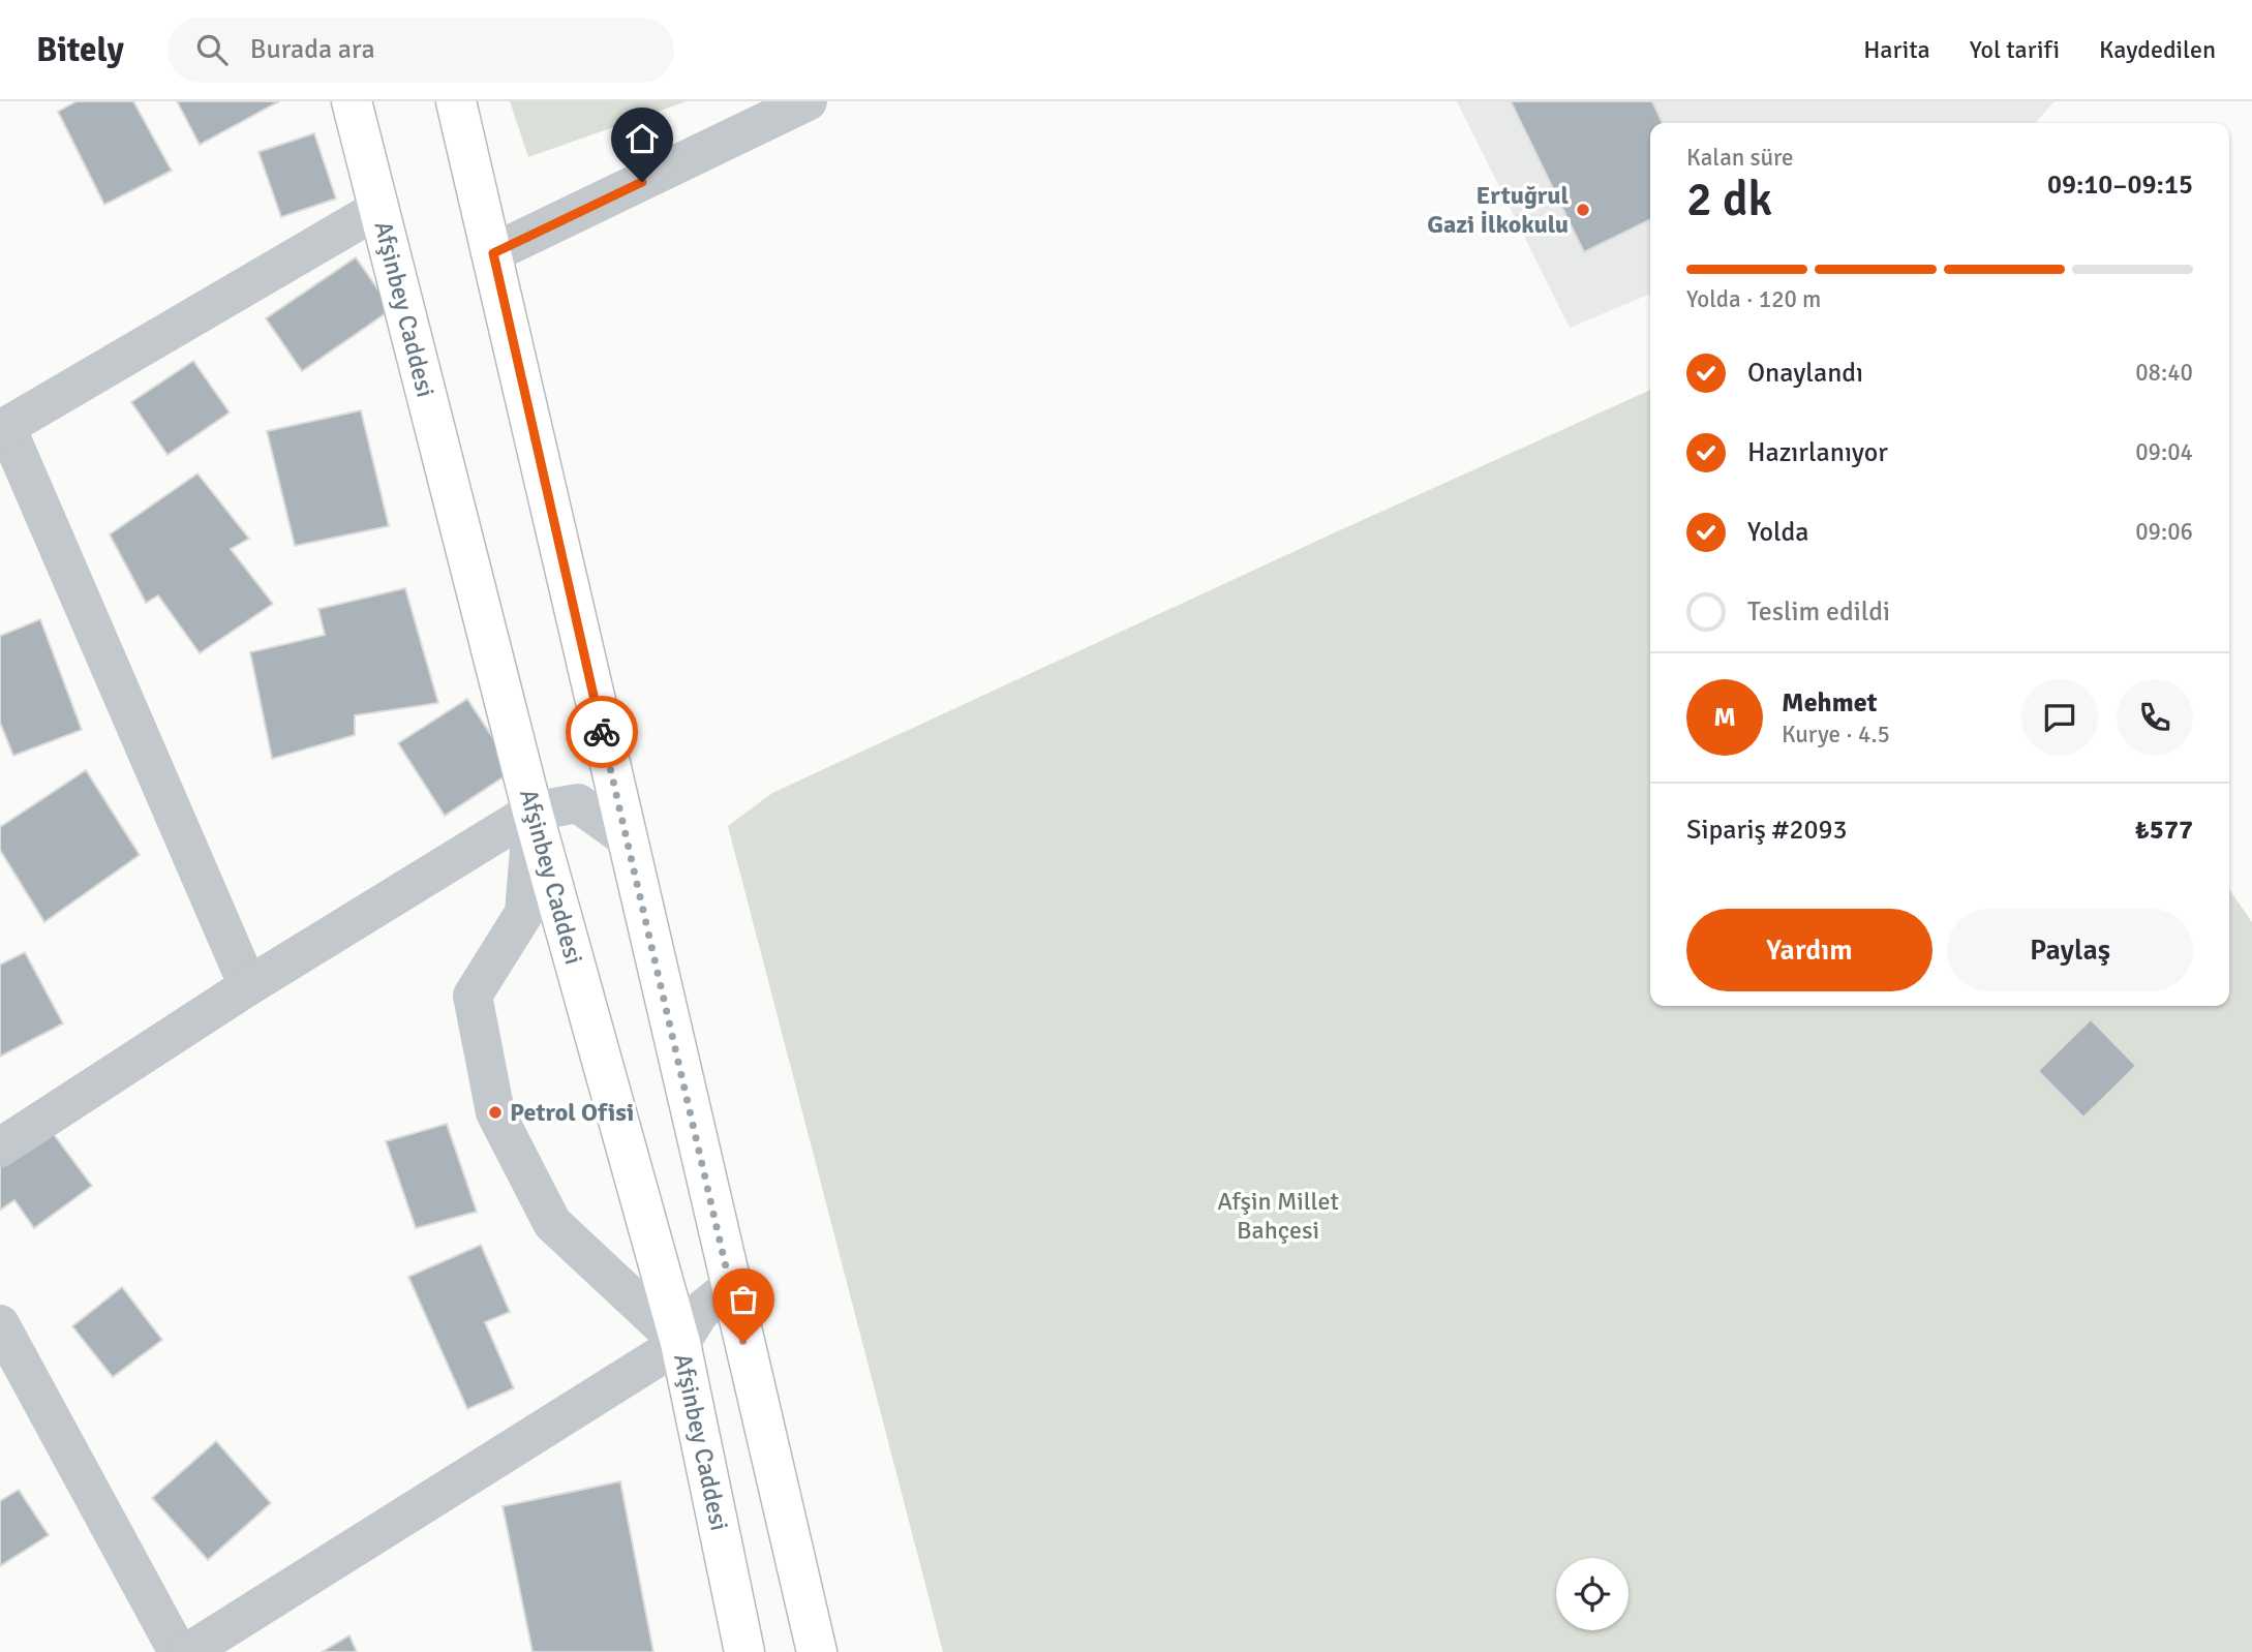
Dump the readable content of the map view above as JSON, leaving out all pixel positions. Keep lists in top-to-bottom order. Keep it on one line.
{"streets":{"main road":["Afşinbey Caddesi"]},"parks":["Afşin Millet Bahçesi"],"places":["Ertuğrul Gazi İlkokulu","Petrol Ofisi"],"page":{"header":"Bitely","search":"Burada ara","nav":["Harita","Yol tarifi","Kaydedilen"],"heading":["2 dk","Kalan süre","09:10–09:15"],"panel":["Mehmet","Kurye · 4.5","Sipariş #2093","₺577"],"bar":"Yolda · 120 m","list":[["Onaylandı","08:40"],["Hazırlanıyor","09:04"],["Yolda","09:06"],"Teslim edildi"],"round":"M","buttons":["Yardım","Paylaş"]}}
